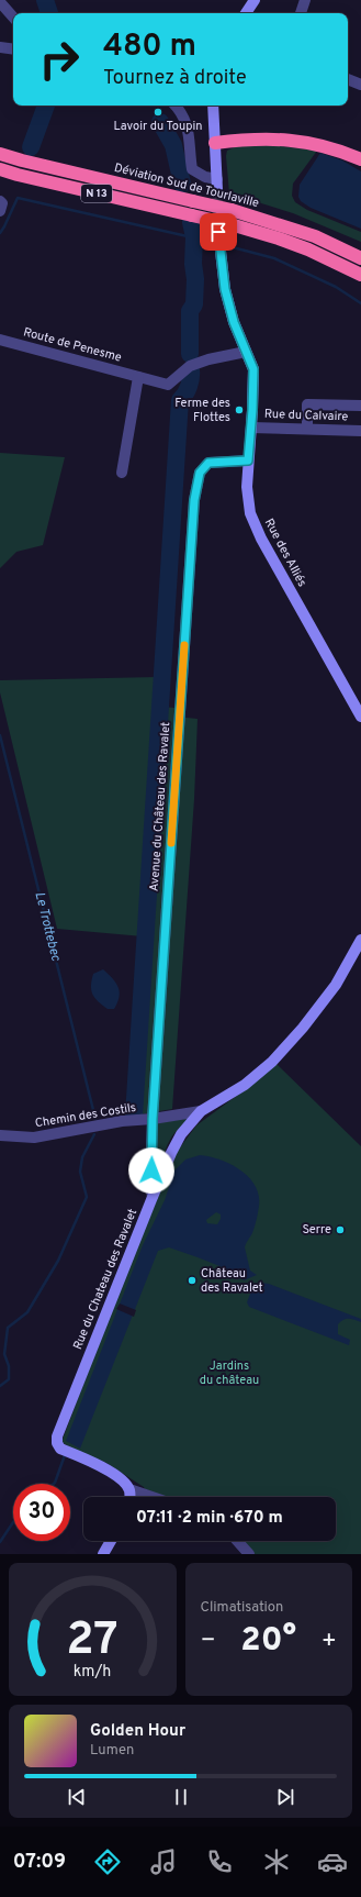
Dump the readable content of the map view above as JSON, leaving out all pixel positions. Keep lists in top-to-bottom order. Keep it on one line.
{"streets":{"highway":["Déviation Sud de Tourlaville","N 13"],"street":["Route de Penesme","Rue du Calvaire","Rue des Alliés","Avenue du Château des Ravalet","Chemin des Costils","Rue du Chateau des Ravalet"]},"crossings":[["N 13","Rue des Alliés"],["Route de Penesme","Rue des Alliés"],["Rue du Calvaire","Rue des Alliés"],["Rue des Alliés","Avenue du Château des Ravalet"],["Avenue du Château des Ravalet","Chemin des Costils"],["Avenue du Château des Ravalet","Rue du Chateau des Ravalet"],["Chemin des Costils","Rue du Chateau des Ravalet"]],"water":["Le Trottebec"],"parks":["Jardins du château"],"places":["Lavoir du Toupin","Ferme des Flottes","Serre","Château des Ravalet"],"page":{"turn":["480 m","Tournez à droite"],"limit":"30","trip":"07:11 · 2 min · 670 m","tile":"Climatisation","heat":["−","20°","+"],"song":["Golden Hour","Lumen"],"tabs":"07:09","gauge":["27","km/h"]}}
